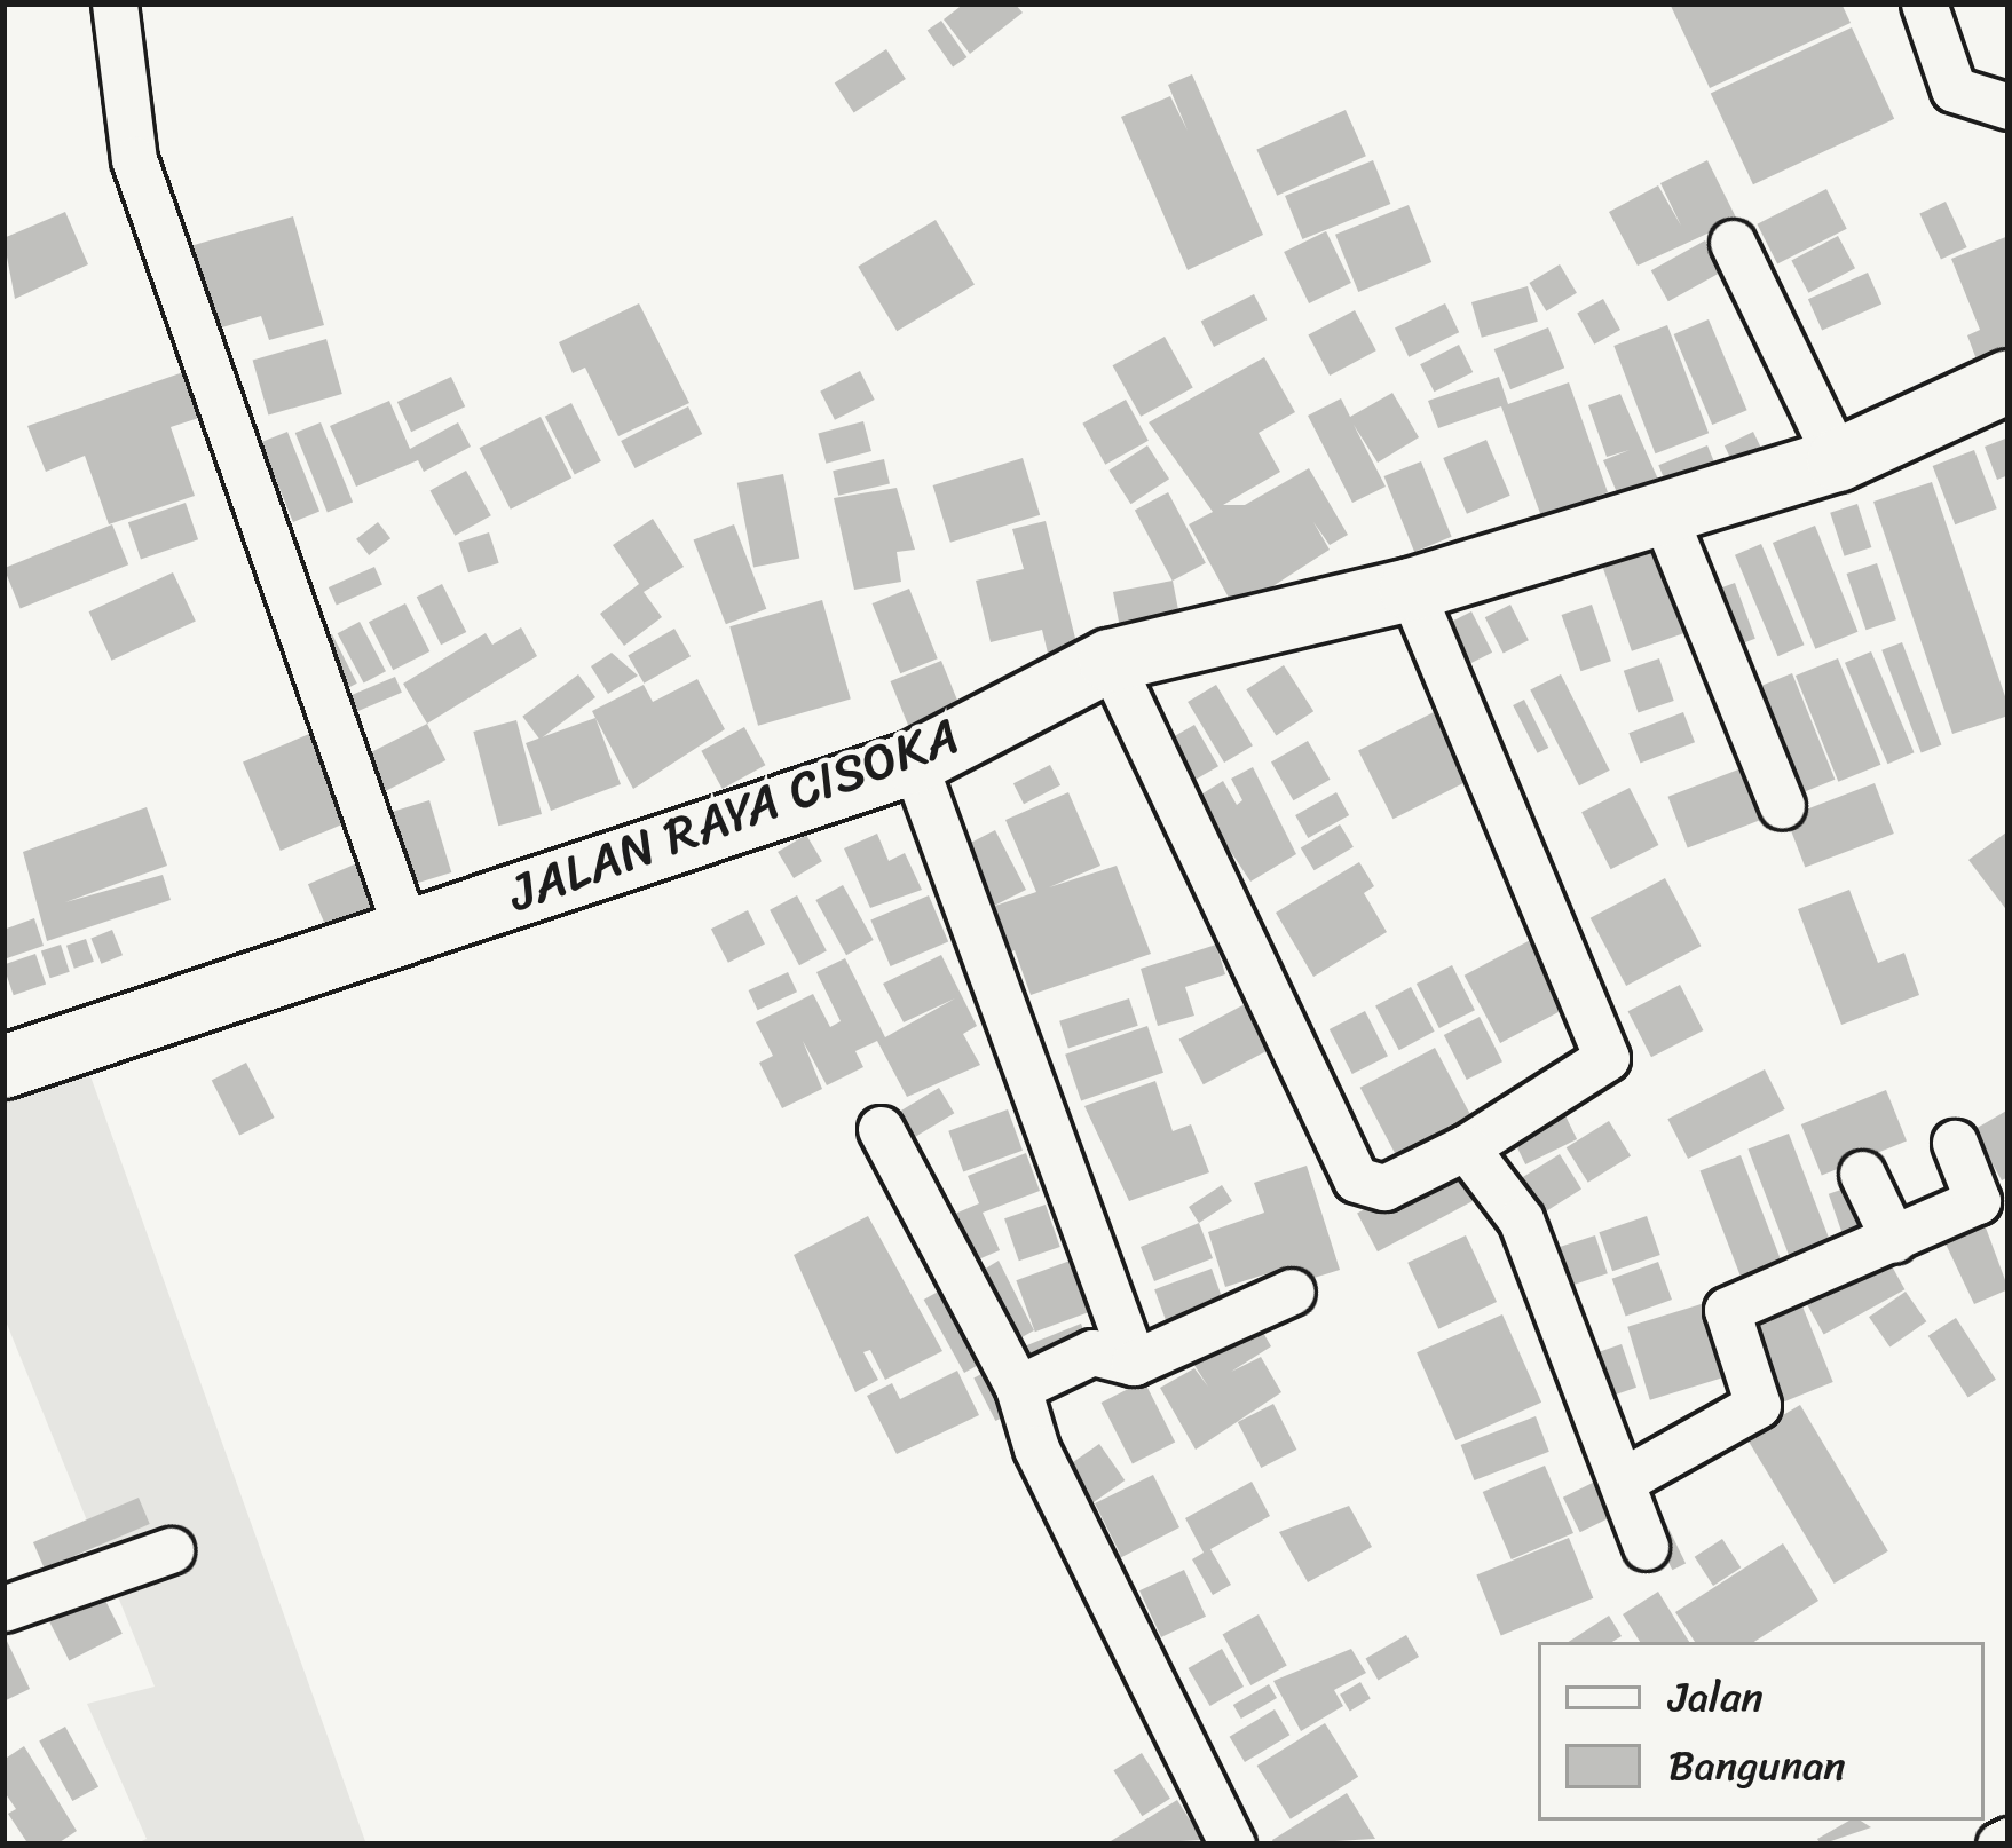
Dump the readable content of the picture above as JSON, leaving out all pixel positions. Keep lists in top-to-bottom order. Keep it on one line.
{"streets":{"street":["JALAN RAYA CISOKA"]},"legend":["Jalan","Bangunan"]}
